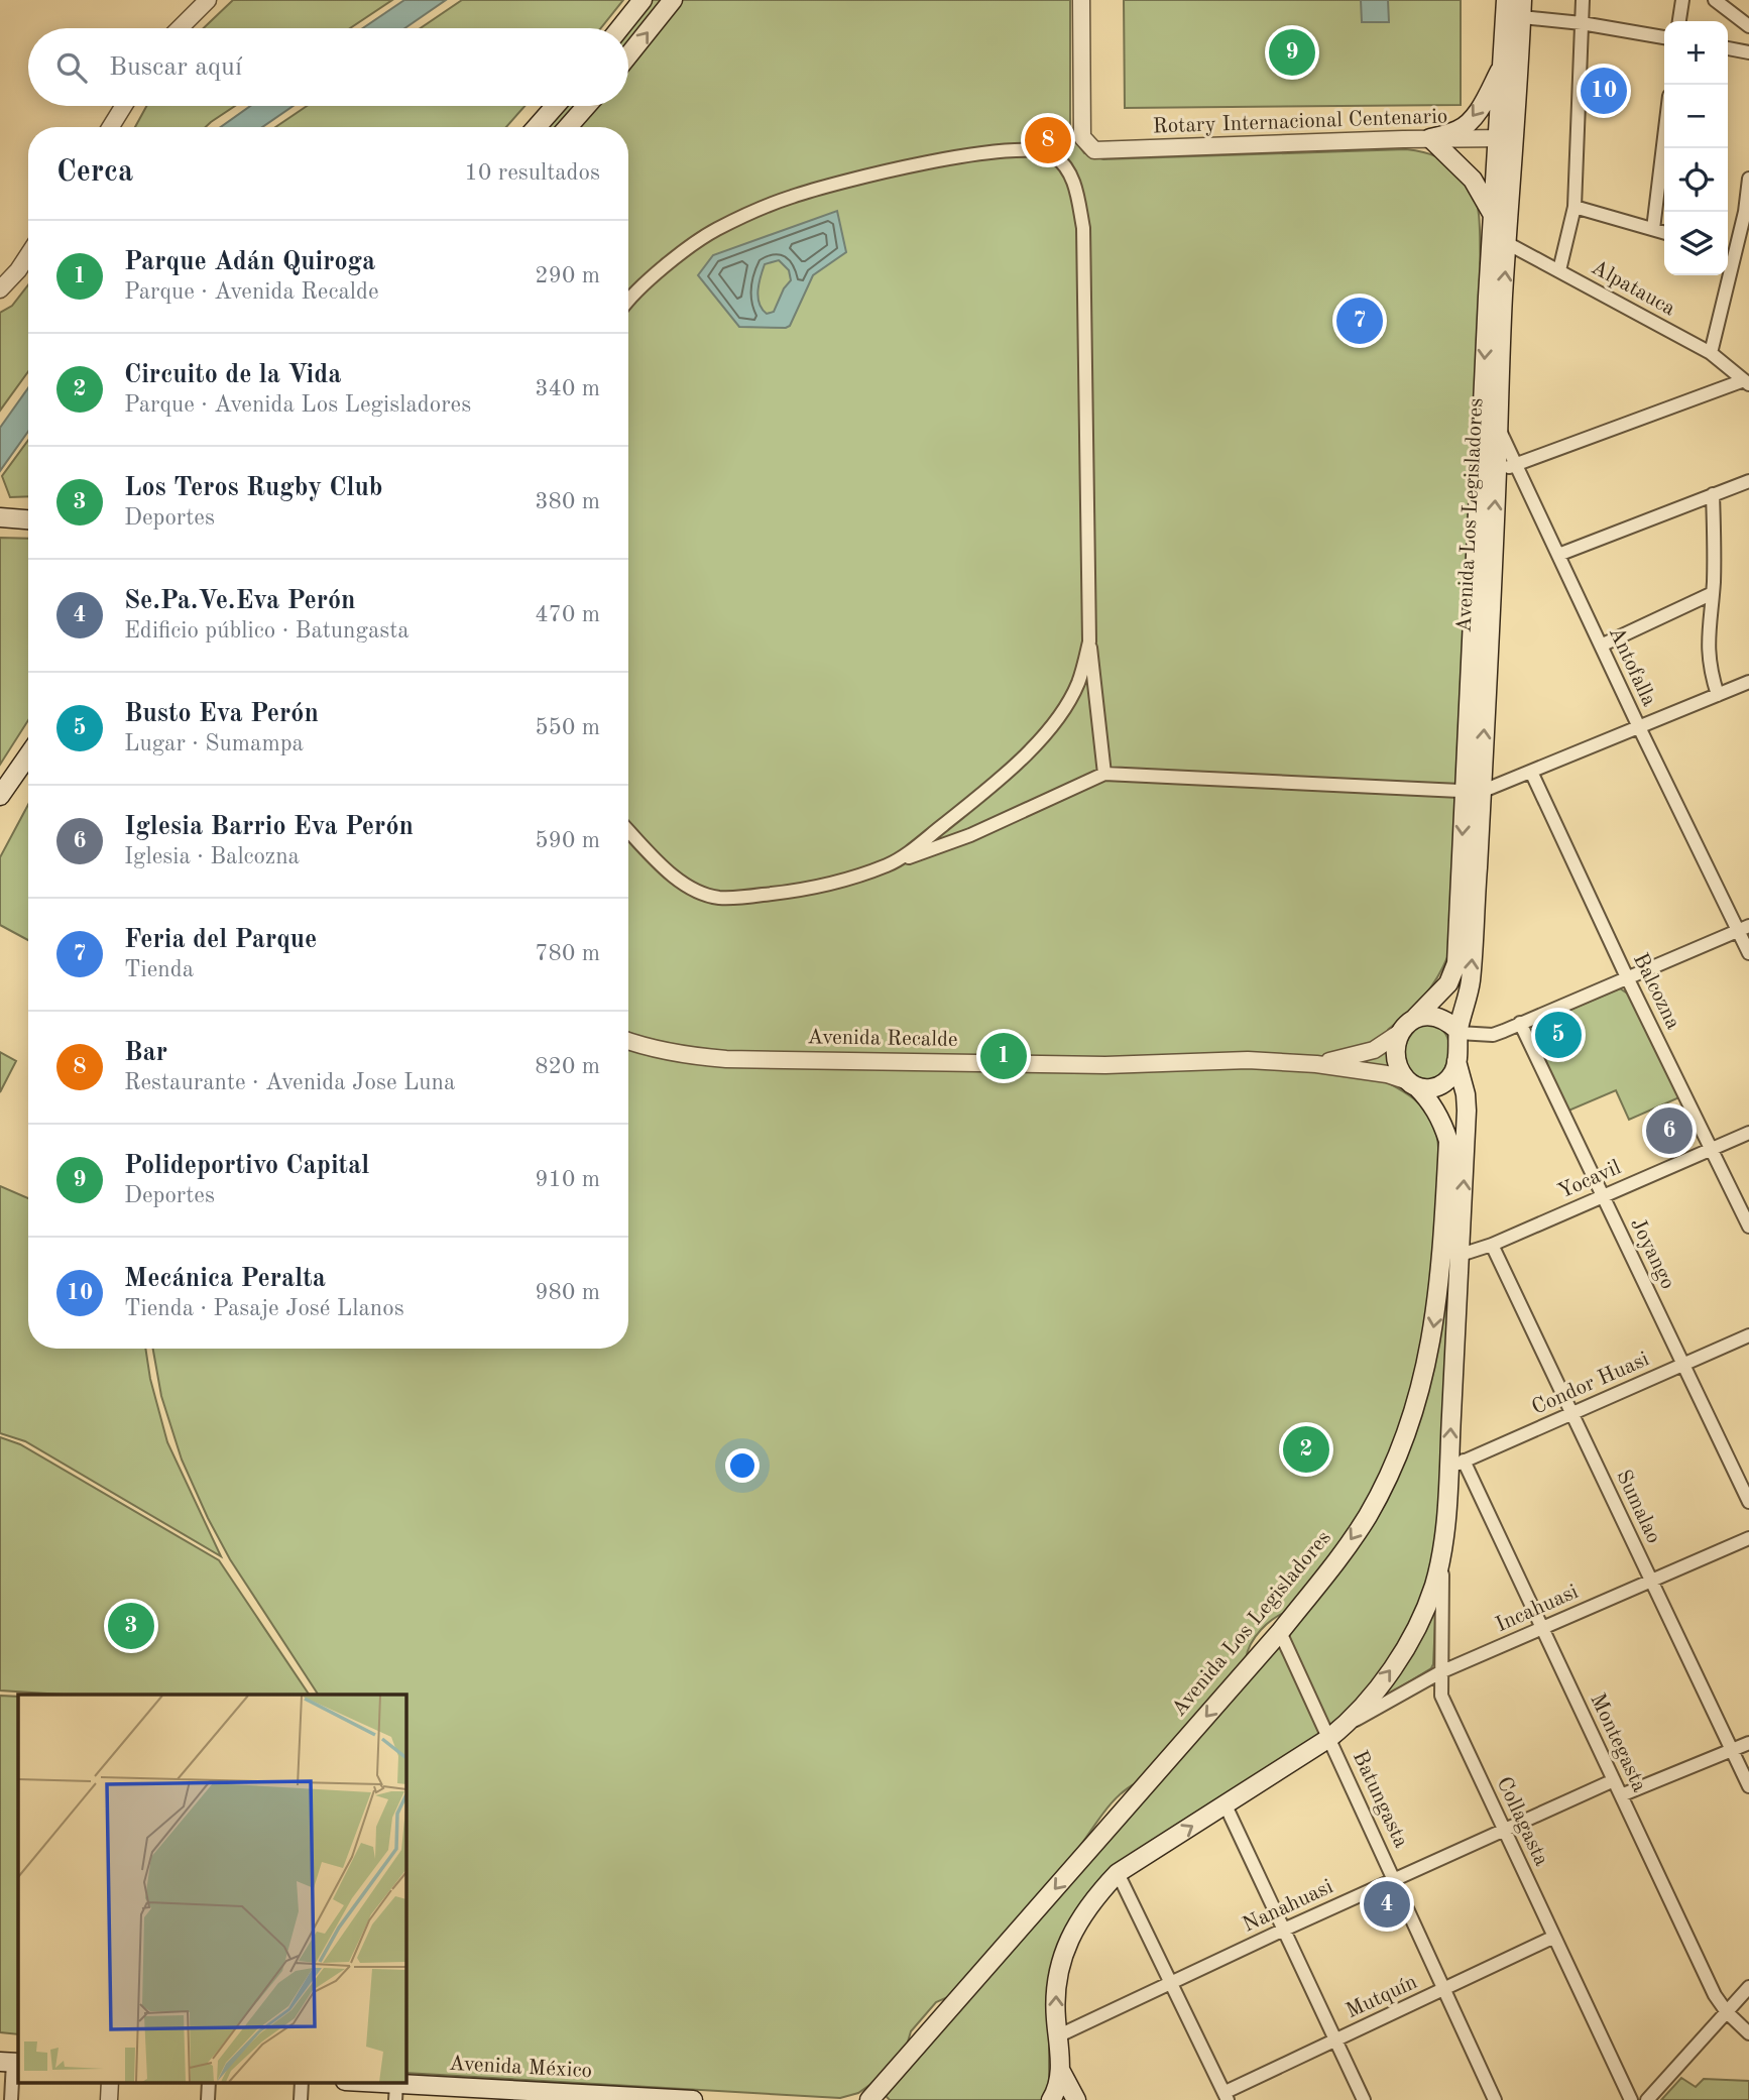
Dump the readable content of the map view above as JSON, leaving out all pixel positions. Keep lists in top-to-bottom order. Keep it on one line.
{"streets":{"main road":["Avenida Los Legisladores","Avenida México"],"street":["Rotary Internacional Centenario","Alpatauca","Antofalla","Balcozna","Avenida Recalde","Yocavil","Joyango","Condor Huasi","Sumalao","Incahuasi","Montegasta","Batungasta","Collagasta","Nanahuasi","Mutquín"]},"crossings":[["Rotary Internacional Centenario","Avenida Los Legisladores"],["Alpatauca","Avenida Los Legisladores"],["Avenida Los Legisladores","Antofalla"],["Avenida Los Legisladores","Avenida Recalde"],["Avenida Los Legisladores","Yocavil"],["Avenida Los Legisladores","Condor Huasi"],["Avenida Los Legisladores","Incahuasi"],["Avenida Los Legisladores","Montegasta"],["Avenida Los Legisladores","Batungasta"],["Avenida Los Legisladores","Collagasta"],["Avenida Los Legisladores","Nanahuasi"],["Balcozna","Yocavil"],["Yocavil","Joyango"],["Yocavil","Sumalao"],["Joyango","Condor Huasi"],["Condor Huasi","Sumalao"],["Condor Huasi","Montegasta"],["Sumalao","Incahuasi"],["Incahuasi","Montegasta"],["Incahuasi","Collagasta"],["Montegasta","Nanahuasi"],["Batungasta","Nanahuasi"],["Batungasta","Mutquín"],["Collagasta","Nanahuasi"],["Collagasta","Mutquín"]],"page":{"map_buttons":["+","−"],"pins":["9","10","8","7","5","1","6","2","3","4"],"search":"Buscar aquí","heading":["Cerca","10 resultados"],"list":[{"mark":"1","name":"Parque Adán Quiroga","note":"Parque · Avenida Recalde","value":"290 m"},{"mark":"2","name":"Circuito de la Vida","note":"Parque · Avenida Los Legisladores","value":"340 m"},{"mark":"3","name":"Los Teros Rugby Club","note":"Deportes","value":"380 m"},{"mark":"4","name":"Se.Pa.Ve.Eva Perón","note":"Edificio público · Batungasta","value":"470 m"},{"mark":"5","name":"Busto Eva Perón","note":"Lugar · Sumampa","value":"550 m"},{"mark":"6","name":"Iglesia Barrio Eva Perón","note":"Iglesia · Balcozna","value":"590 m"},{"mark":"7","name":"Feria del Parque","note":"Tienda","value":"780 m"},{"mark":"8","name":"Bar","note":"Restaurante · Avenida Jose Luna","value":"820 m"},{"mark":"9","name":"Polideportivo Capital","note":"Deportes","value":"910 m"},{"mark":"10","name":"Mecánica Peralta","note":"Tienda · Pasaje José Llanos","value":"980 m"}]}}
